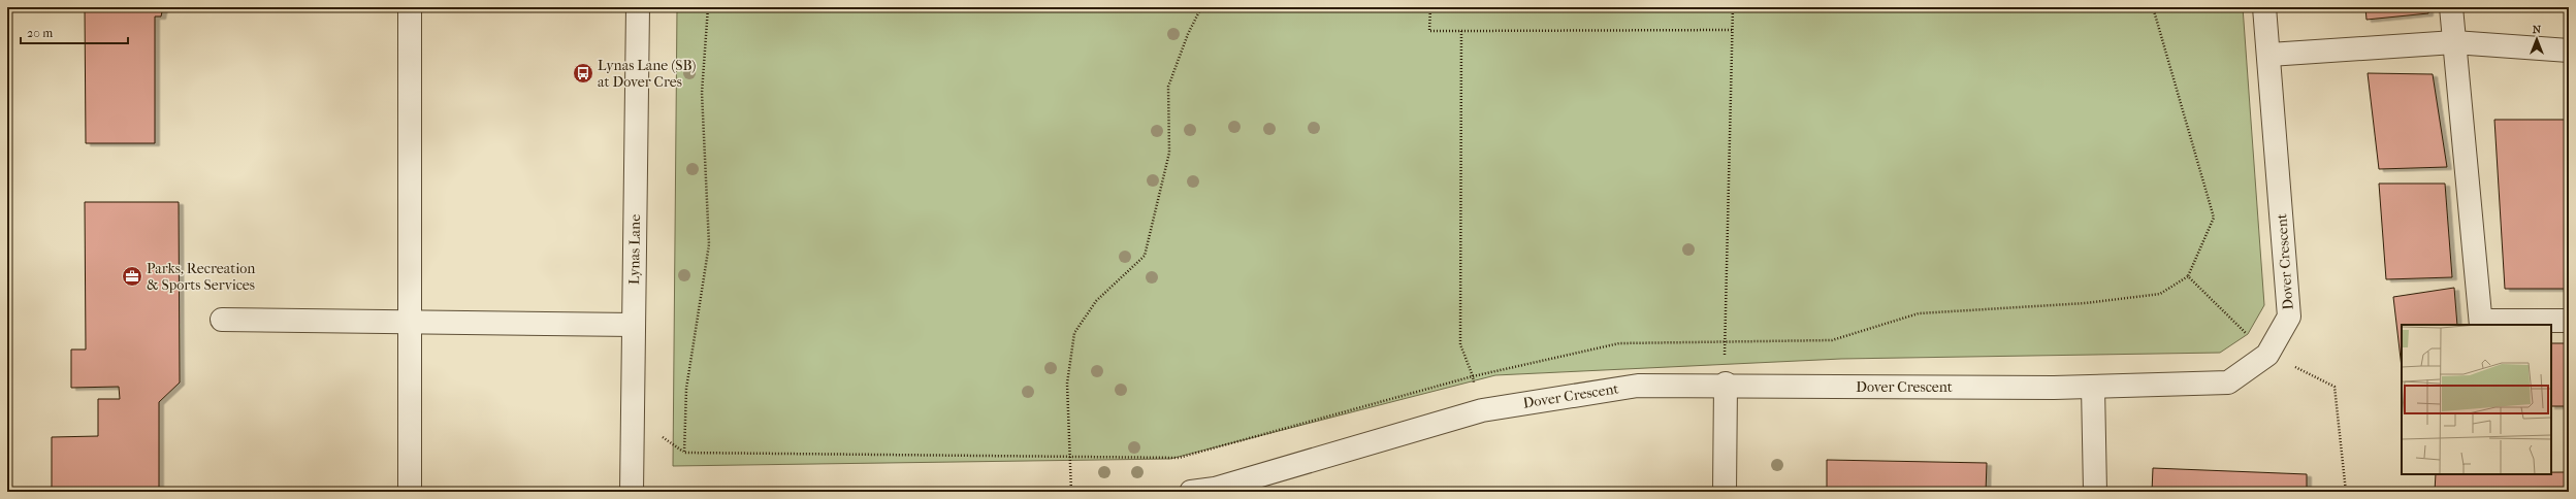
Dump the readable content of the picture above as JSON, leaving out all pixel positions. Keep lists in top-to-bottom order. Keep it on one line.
{"streets":{"street":["Lynas Lane","Dover Crescent"]},"places":{"bus stop":["Lynas Lane (SB) at Dover Cres"],"office":["Parks, Recreation & Sports Services"]},"scale_bar":"20 m","north":"top"}
